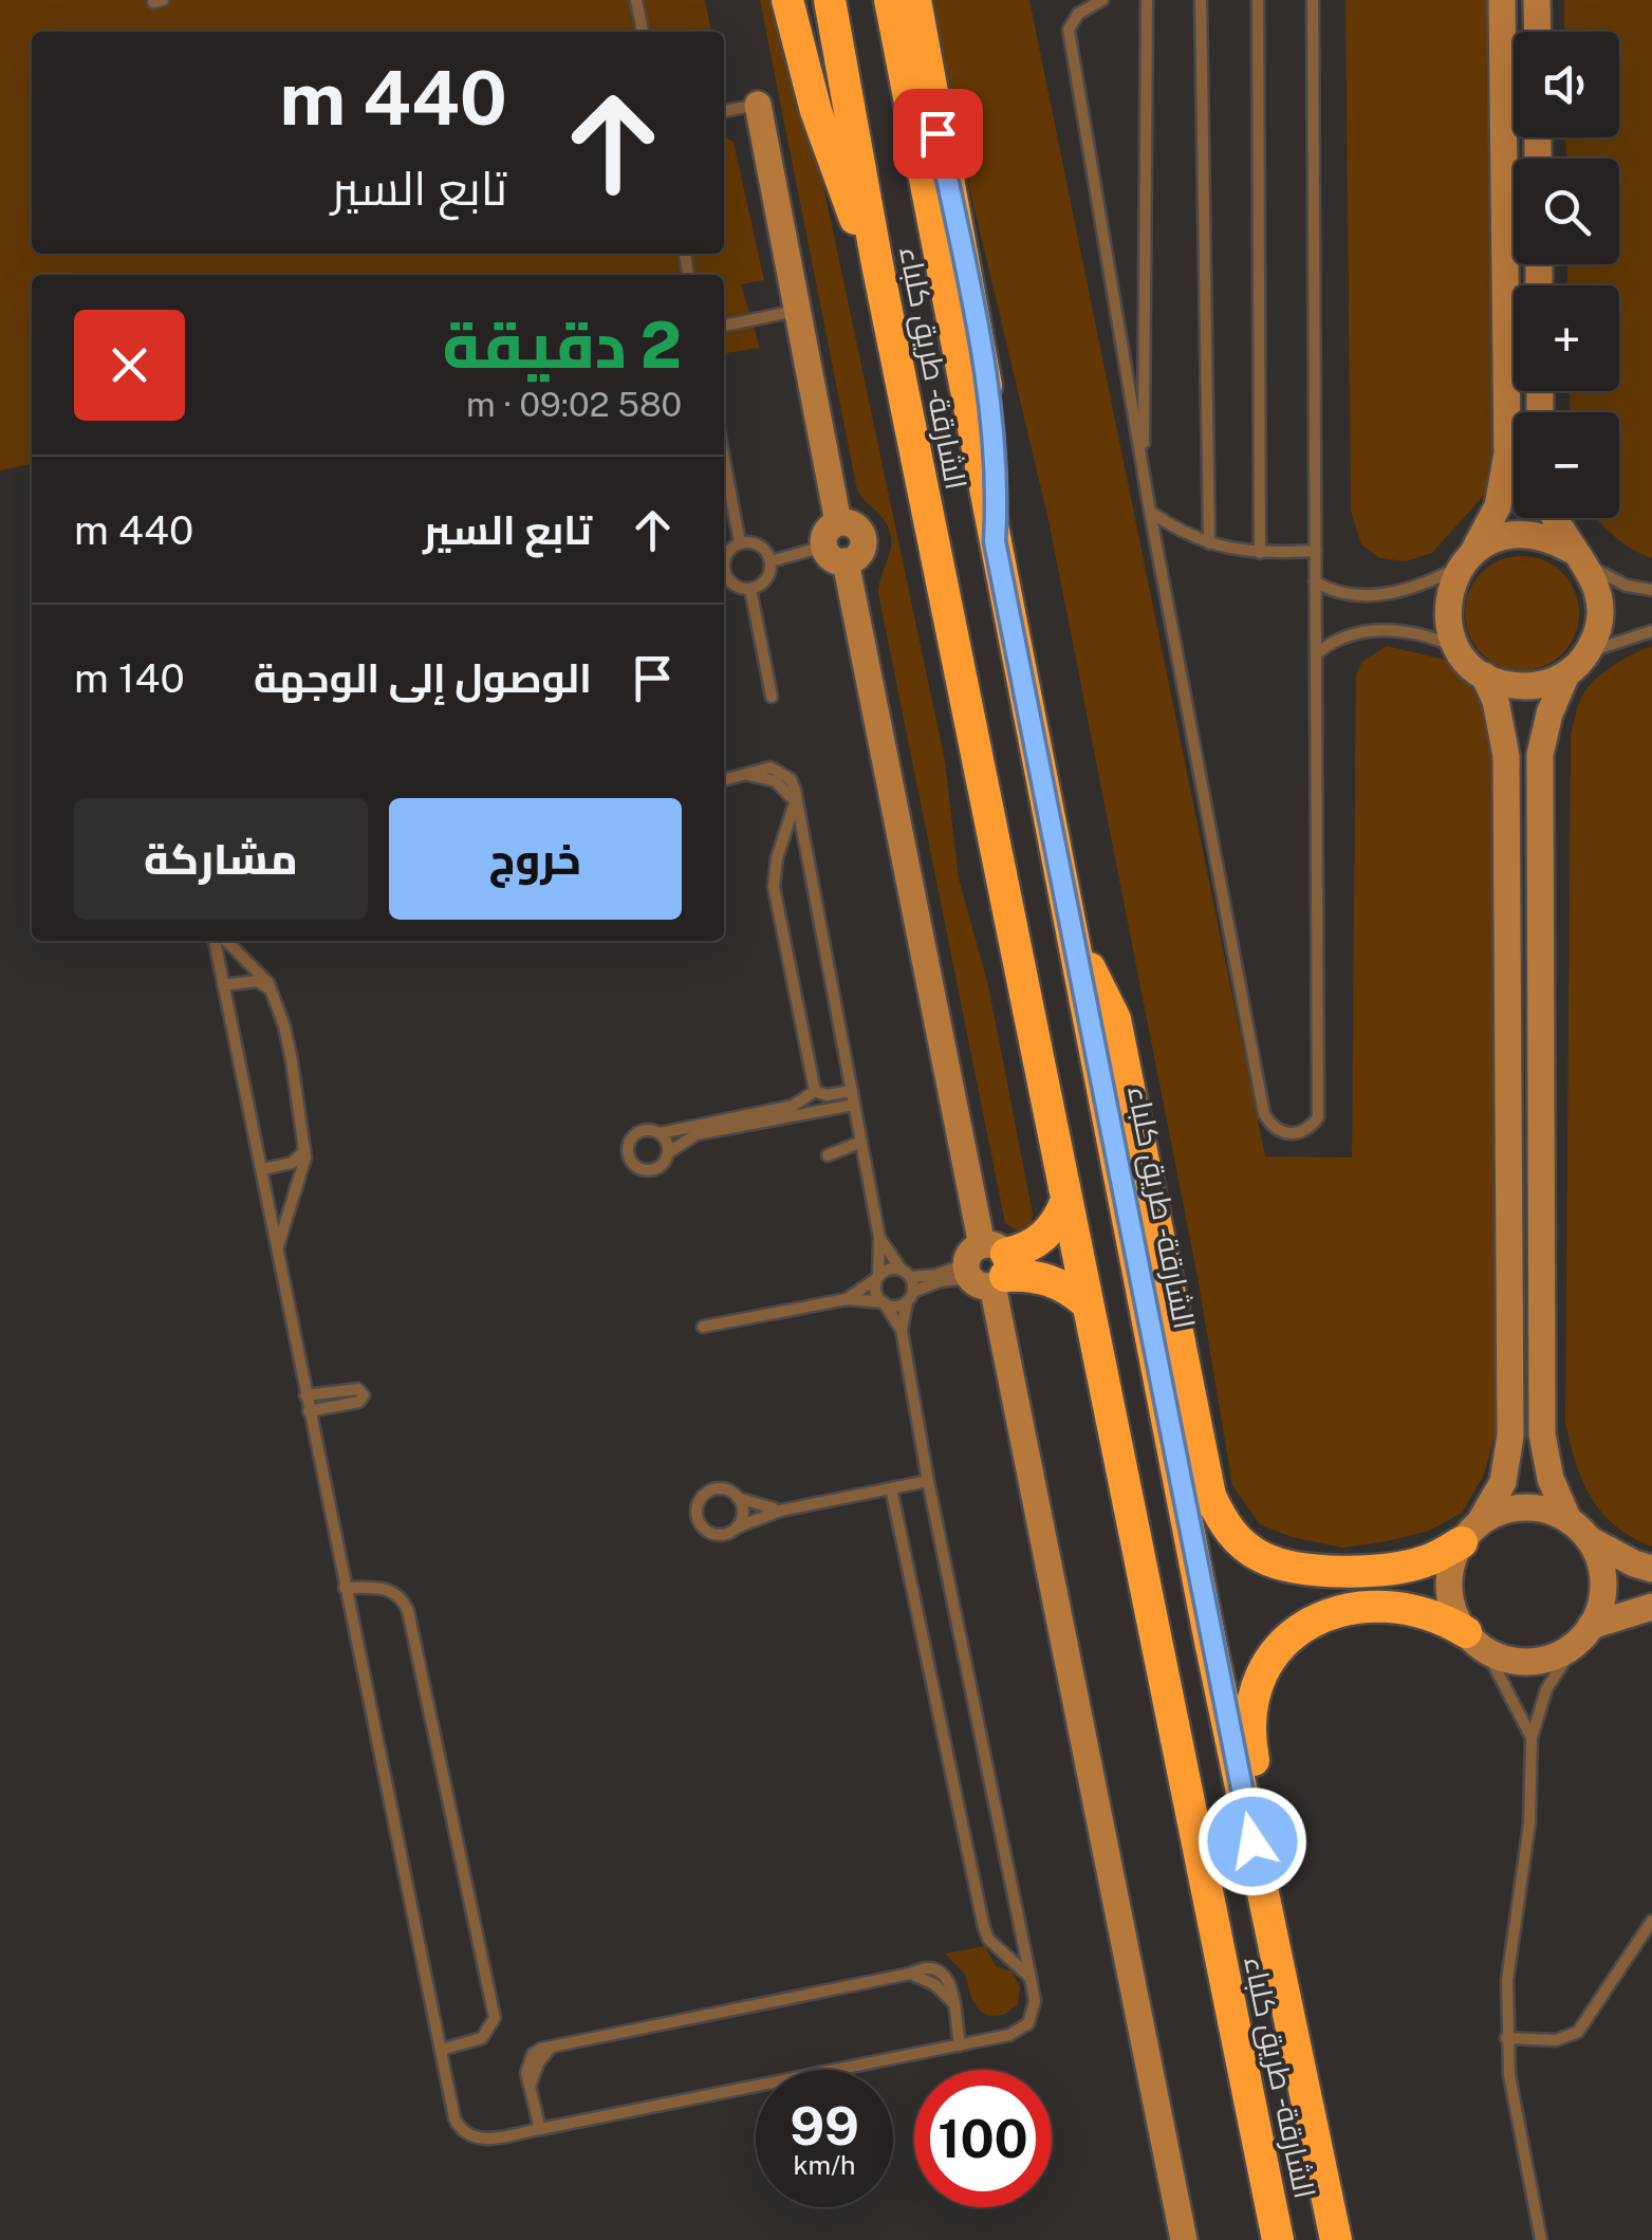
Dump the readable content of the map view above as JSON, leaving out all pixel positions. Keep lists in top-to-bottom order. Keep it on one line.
{"streets":{"highway":["الشارقة - طريق كلباء"]},"page":{"map_buttons":["+","−"],"turn":["440 m","تابع السير"],"heading":["2 دقيقة","580 m · 09:02"],"list":[{"name":"تابع السير","value":"440 m"},{"name":"الوصول إلى الوجهة","value":"140 m"}],"buttons":["خروج","مشاركة"],"speed":"99 km/h","limit":"100"}}
